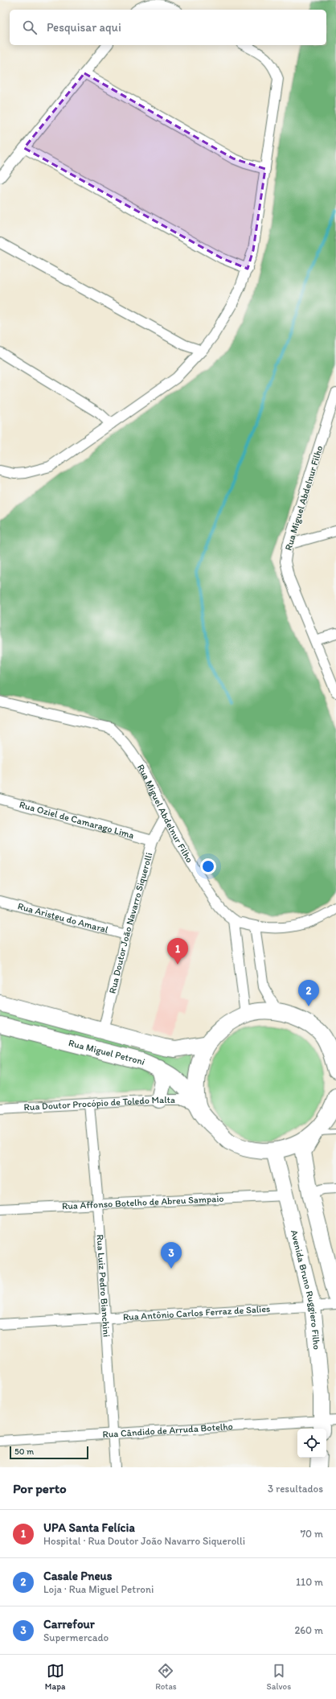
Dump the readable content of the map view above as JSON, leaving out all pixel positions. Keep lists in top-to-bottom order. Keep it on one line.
{"streets":{"main road":["Rua Miguel Petroni","Avenida Bruno Ruggiero Filho"],"street":["Rua Miguel Abdelnur Filho","Rua Oziel de Camarago Lima","Rua Aristeu do Amaral","Rua Doutor João Navarro Siquerolli","Rua Doutor Procópio de Toledo Malta","Rua Affonso Botelho de Abreu Sampaio","Rua Luiz Pedro Bianchini","Rua Antônio Carlos Ferraz de Salies","Rua Cândido de Arruda Botelho"]},"crossings":[["Rua Miguel Abdelnur Filho","Rua Doutor João Navarro Siquerolli"],["Rua Oziel de Camarago Lima","Rua Doutor João Navarro Siquerolli"],["Rua Aristeu do Amaral","Rua Doutor João Navarro Siquerolli"],["Rua Doutor João Navarro Siquerolli","Rua Miguel Petroni"],["Rua Miguel Petroni","Rua Doutor Procópio de Toledo Malta"],["Rua Miguel Petroni","Avenida Bruno Ruggiero Filho"],["Rua Doutor Procópio de Toledo Malta","Rua Luiz Pedro Bianchini"],["Rua Affonso Botelho de Abreu Sampaio","Rua Luiz Pedro Bianchini"],["Rua Affonso Botelho de Abreu Sampaio","Avenida Bruno Ruggiero Filho"],["Rua Luiz Pedro Bianchini","Rua Antônio Carlos Ferraz de Salies"],["Rua Luiz Pedro Bianchini","Rua Cândido de Arruda Botelho"],["Avenida Bruno Ruggiero Filho","Rua Antônio Carlos Ferraz de Salies"],["Avenida Bruno Ruggiero Filho","Rua Cândido de Arruda Botelho"]],"scale_bar":"50 m","page":{"search":"Pesquisar aqui","pins":["1","2","3"],"scale":"50 m","heading":["Por perto","3 resultados"],"list":[{"mark":"1","name":"UPA Santa Felícia","note":"Hospital · Rua Doutor João Navarro Siquerolli","value":"70 m"},{"mark":"2","name":"Casale Pneus","note":"Loja · Rua Miguel Petroni","value":"110 m"},{"mark":"3","name":"Carrefour","note":"Supermercado","value":"260 m"}],"nav":["Mapa","Rotas","Salvos"]}}
